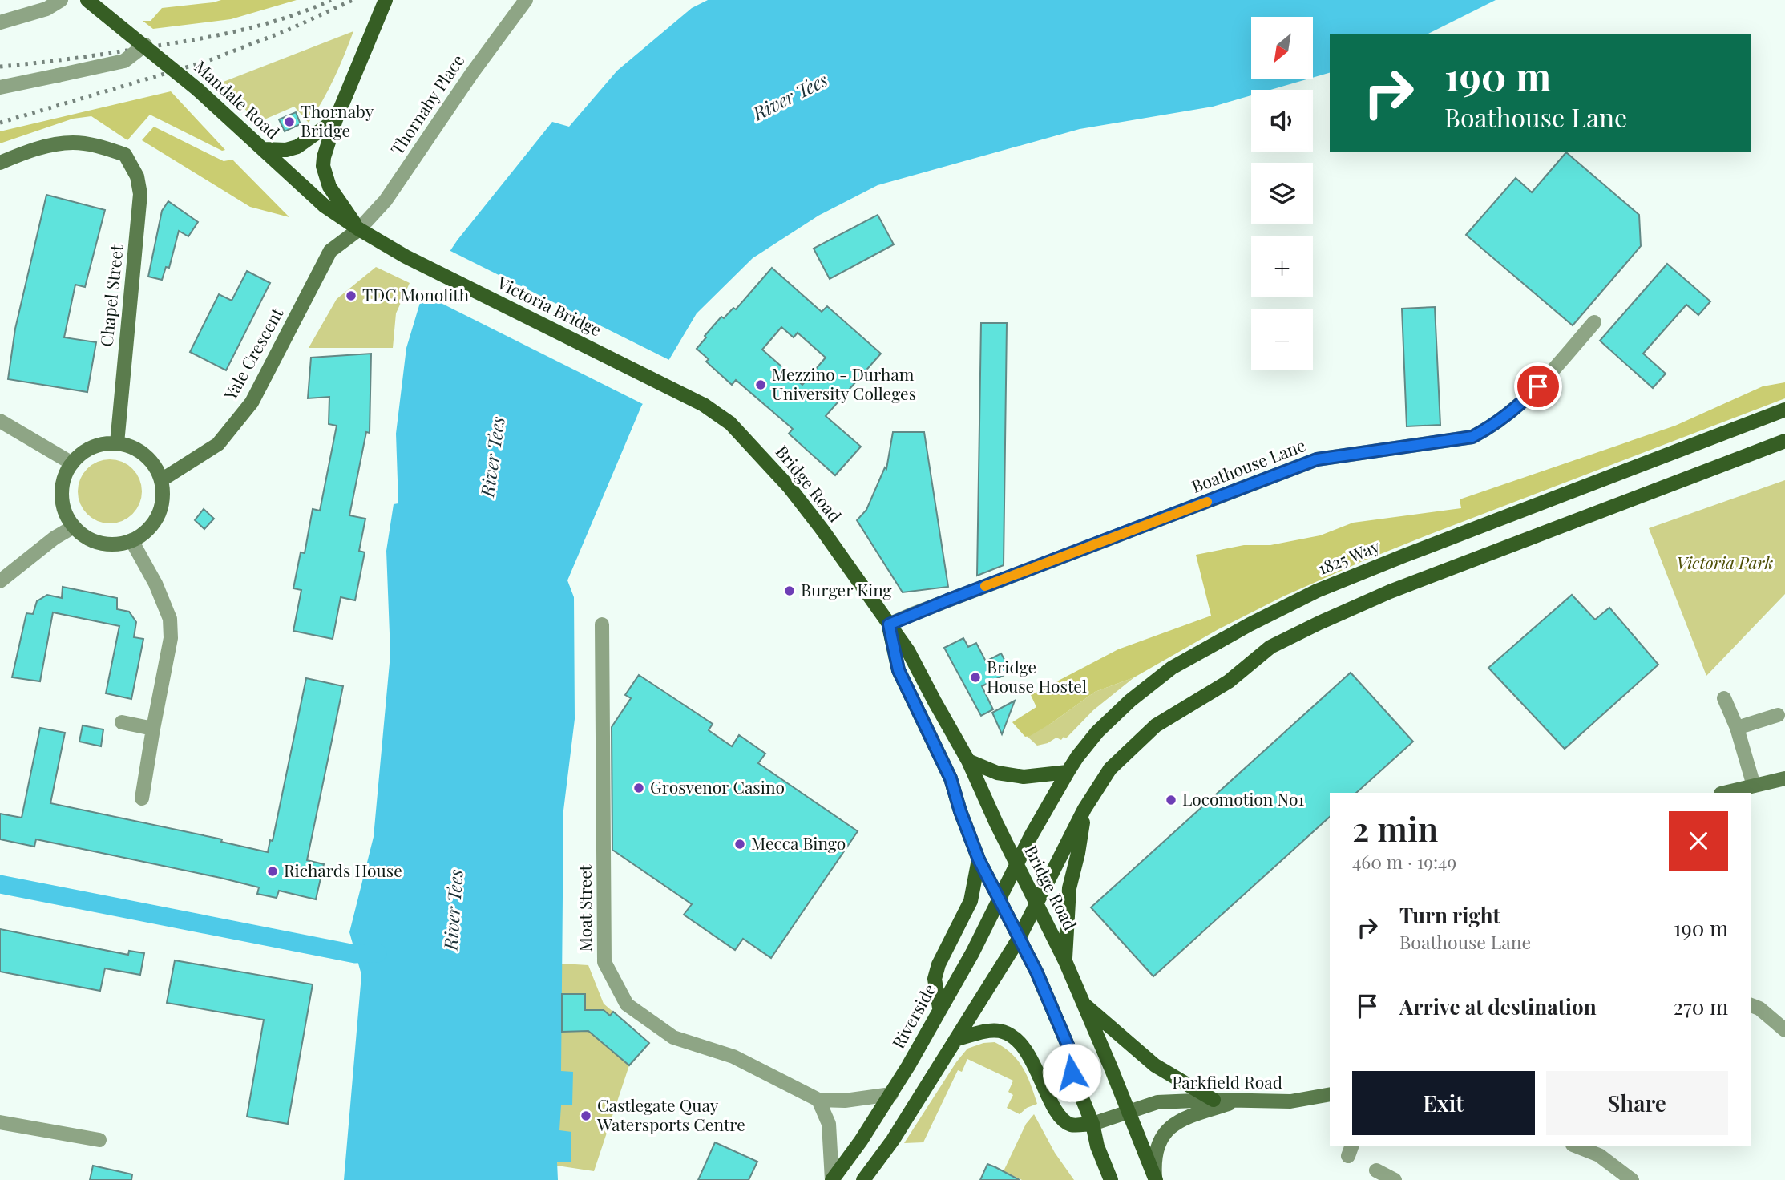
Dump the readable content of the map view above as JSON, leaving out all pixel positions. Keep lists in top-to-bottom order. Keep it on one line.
{"streets":{"main road":["Mandale Road","Victoria Bridge","Bridge Road","1825 Way","Riverside"],"street":["Thornaby Place","Chapel Street","Yale Crescent","Boathouse Lane","Moat Street","Parkfield Road"]},"crossings":[["Mandale Road","Thornaby Place"],["Mandale Road","Victoria Bridge"],["Mandale Road","Yale Crescent"],["Thornaby Place","Victoria Bridge"],["Thornaby Place","Yale Crescent"],["Chapel Street","Yale Crescent"],["Victoria Bridge","Yale Crescent"],["Victoria Bridge","Bridge Road"],["Boathouse Lane","Bridge Road"],["Bridge Road","1825 Way"],["Bridge Road","Riverside"],["Bridge Road","Parkfield Road"],["1825 Way","Riverside"],["Moat Street","Riverside"]],"water":["River Tees"],"parks":["Victoria Park"],"places":["Thornaby Bridge","TDC Monolith","Mezzino - Durham University Colleges","Burger King","Bridge House Hostel","Grosvenor Casino","Locomotion No1","Mecca Bingo","Richards House","Castlegate Quay Watersports Centre"],"north":"bottom left","page":{"map_buttons":["+","−"],"turn":["190 m","Boathouse Lane"],"heading":["2 min","460 m · 19:49"],"list":[{"name":"Turn right","note":"Boathouse Lane","value":"190 m"},{"name":"Arrive at destination","value":"270 m"}],"buttons":["Exit","Share"]}}
